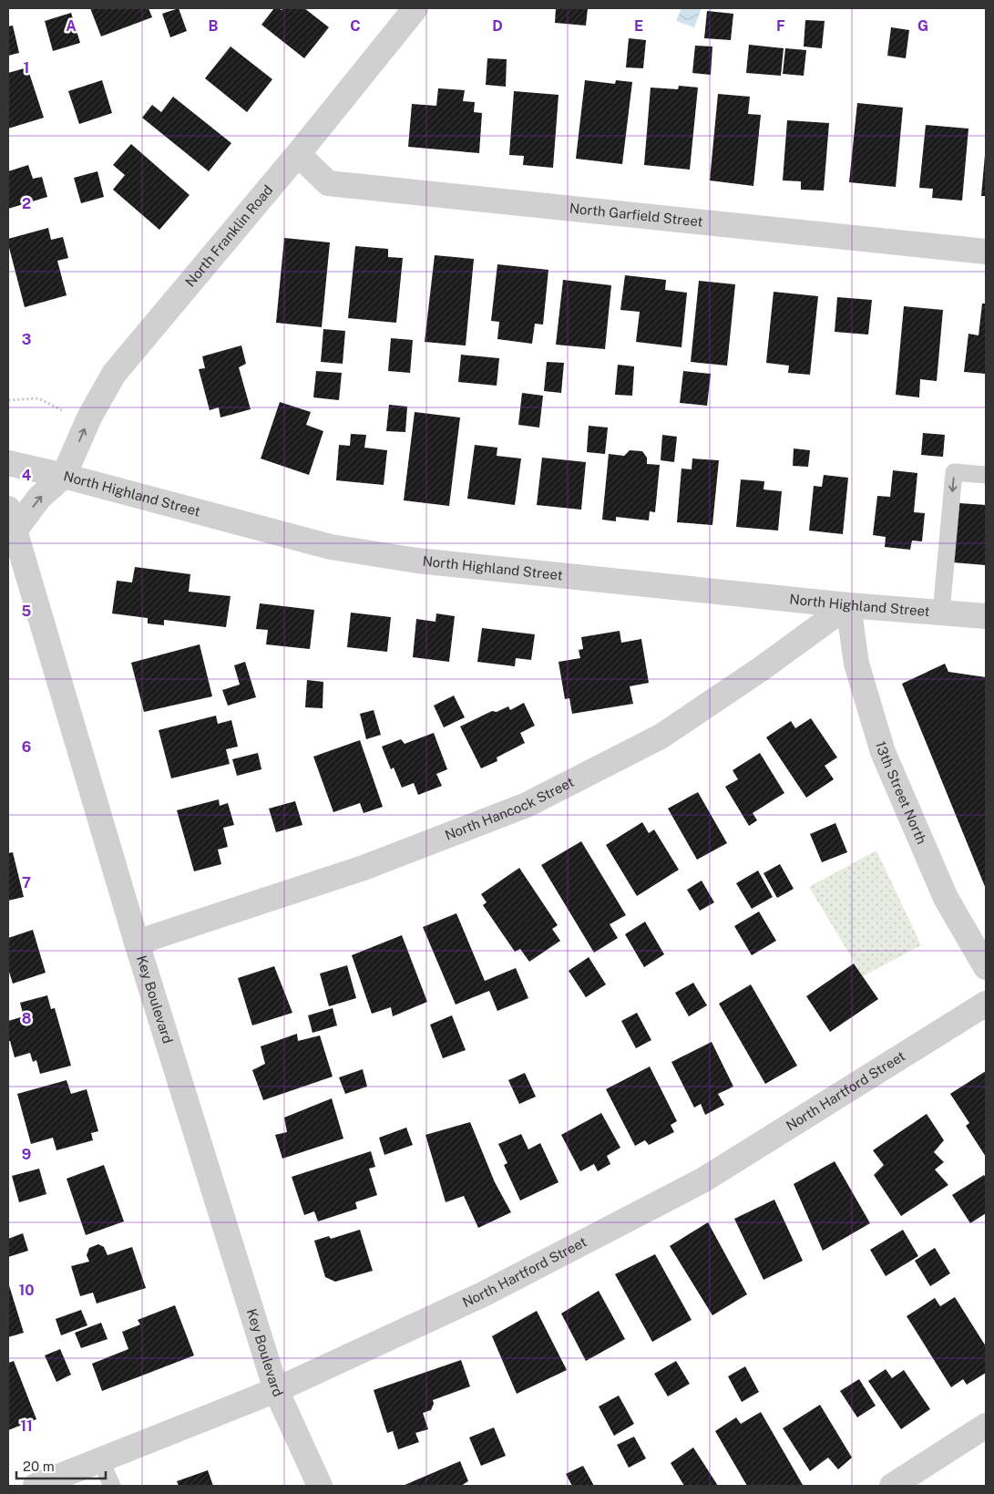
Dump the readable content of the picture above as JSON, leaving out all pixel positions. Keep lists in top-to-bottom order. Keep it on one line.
{"streets":{"street":["North Garfield Street","North Franklin Road","North Highland Street","13th Street North","North Hancock Street","Key Boulevard","North Hartford Street"]},"crossings":[["North Garfield Street","North Franklin Road"],["North Franklin Road","North Highland Street"],["North Highland Street","13th Street North"],["North Highland Street","North Hancock Street"],["13th Street North","North Hancock Street"],["North Hancock Street","Key Boulevard"],["Key Boulevard","North Hartford Street"]],"one_way":["North Franklin Road"],"scale_bar":"20 m","grid":{"columns":["A","B","C","D","E","F","G"],"rows":["1","2","3","4","5","6","7","8","9","10","11"]}}
